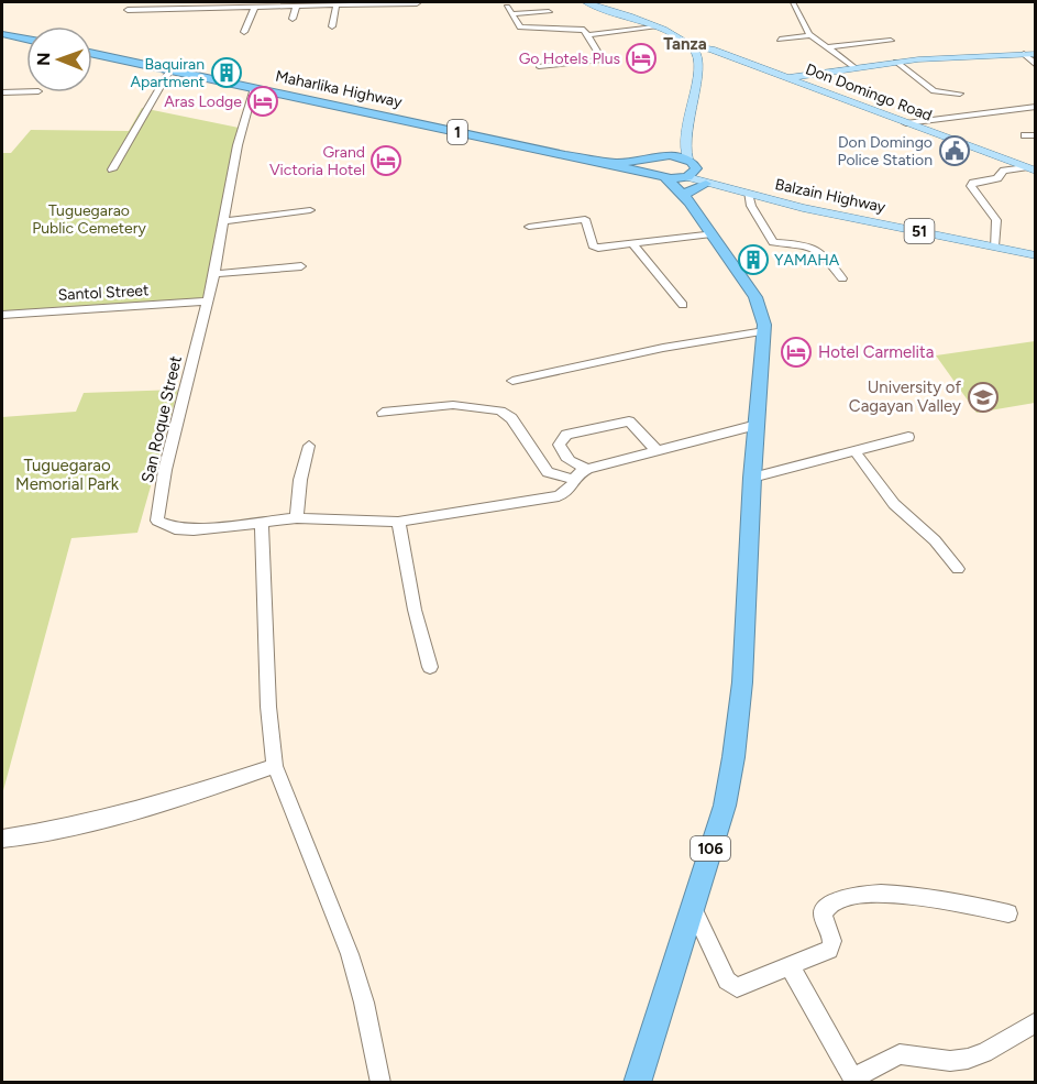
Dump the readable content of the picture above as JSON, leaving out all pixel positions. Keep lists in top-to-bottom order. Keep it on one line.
{"streets":{"highway":["Maharlika Highway","1","106"],"main road":["Don Domingo Road","Balzain Highway","51"],"street":["Santol Street","San Roque Street"]},"crossings":[["Maharlika Highway","1"],["Maharlika Highway","San Roque Street"],["1","51"],["1","106"],["Balzain Highway","51"],["Santol Street","San Roque Street"]],"districts":["Tanza"],"parks":["Tuguegarao Public Cemetery","Tuguegarao Memorial Park"],"places":{"hotel":["Go Hotels Plus","Aras Lodge","Grand Victoria Hotel","Hotel Carmelita"],"building":["Baquiran Apartment","YAMAHA"],"public building":["Don Domingo Police Station"],"school or university":["University of Cagayan Valley"]},"north":"left"}
